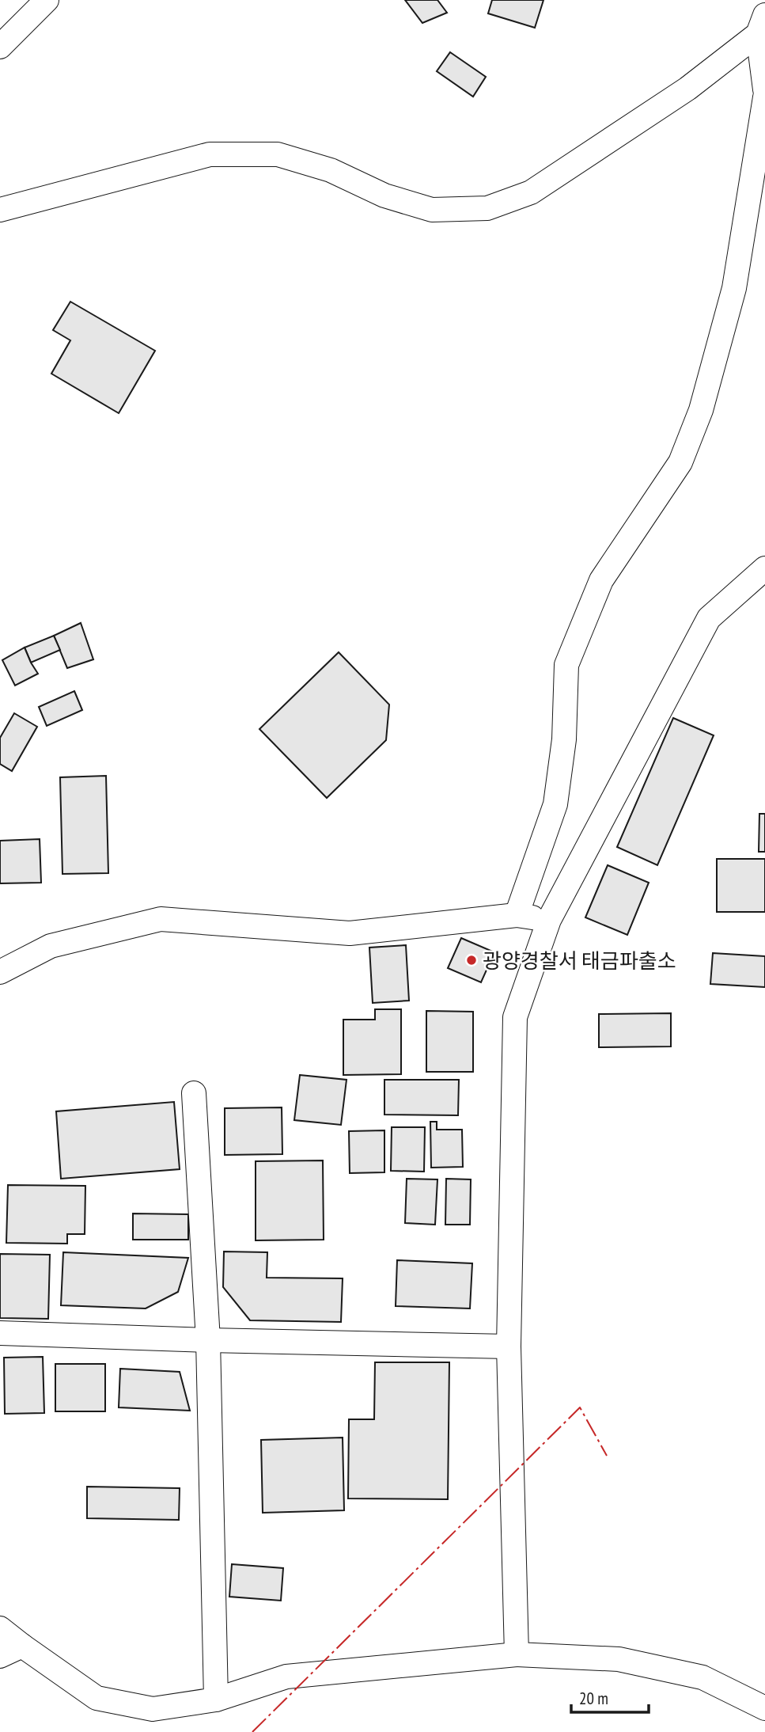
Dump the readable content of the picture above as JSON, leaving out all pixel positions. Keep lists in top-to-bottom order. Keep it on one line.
{"places":["광양경찰서 태금파출소"],"scale_bar":"20 m"}
